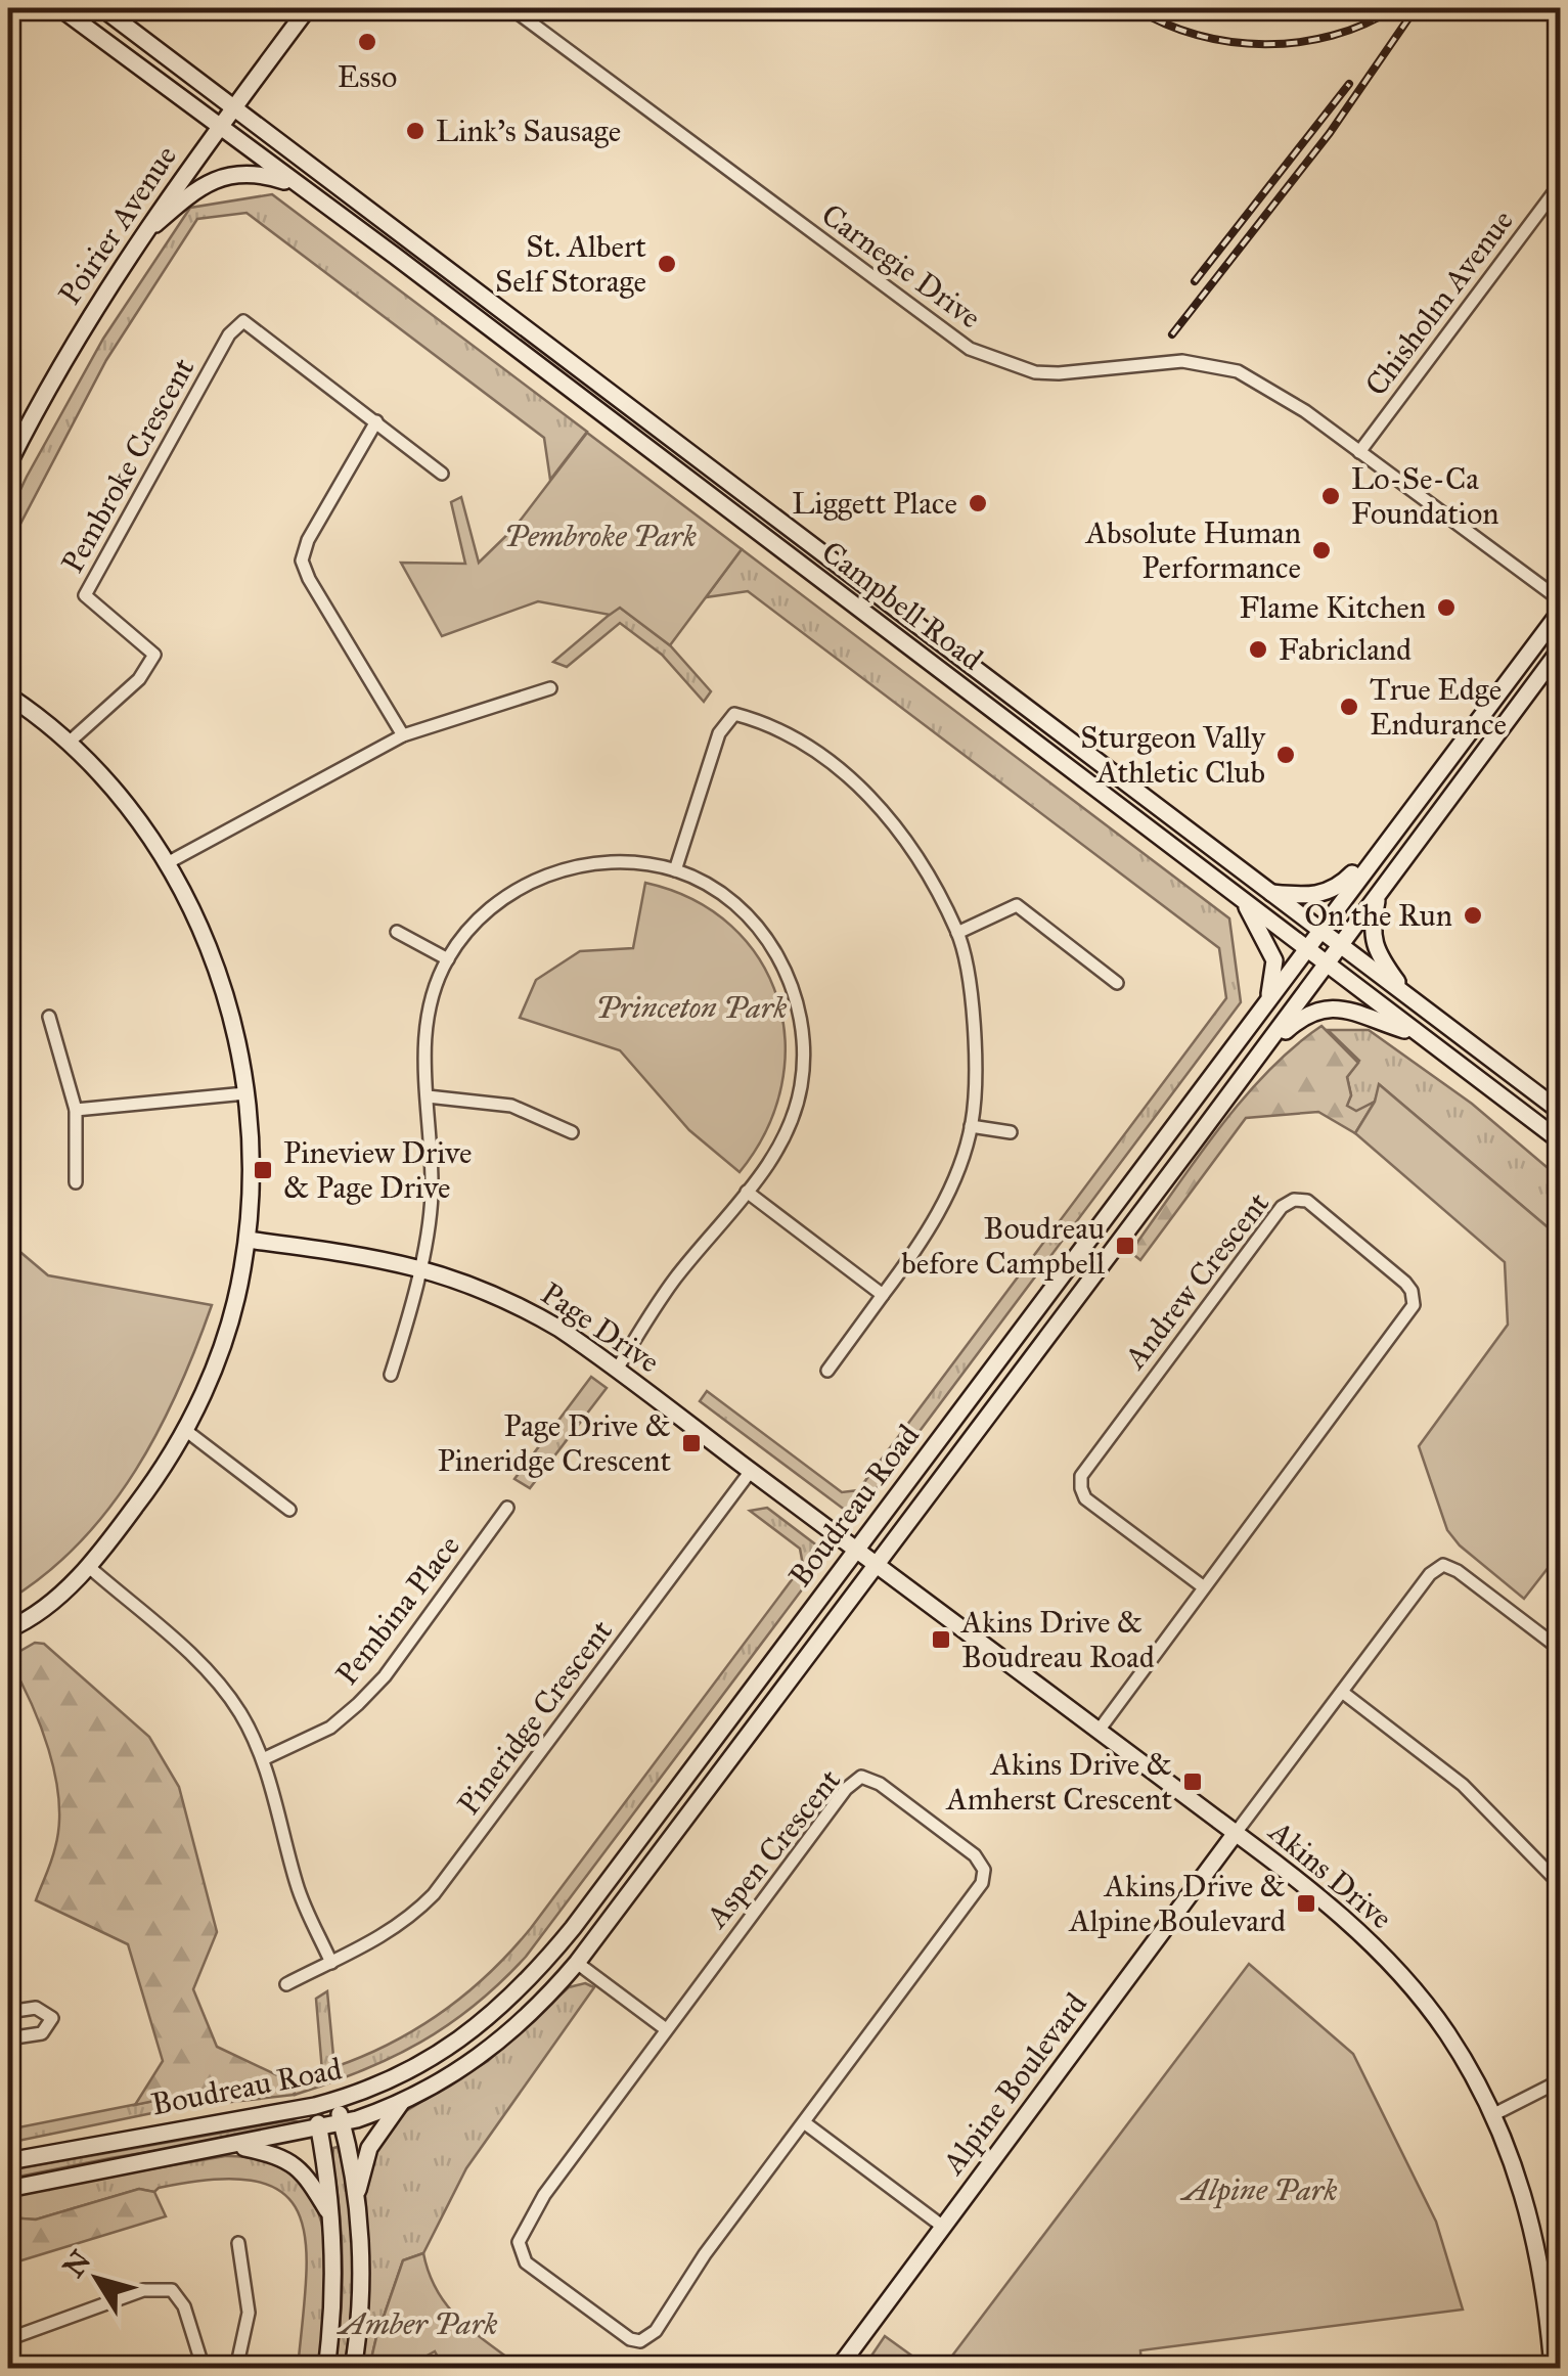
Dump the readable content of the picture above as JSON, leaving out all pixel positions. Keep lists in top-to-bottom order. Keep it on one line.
{"streets":{"main road":["Poirier Avenue","Campbell Road","Page Drive","Boudreau Road","Akins Drive","Alpine Boulevard"],"street":["Carnegie Drive","Chisholm Avenue","Pembroke Crescent","Andrew Crescent","Pembina Place","Pineridge Crescent","Aspen Crescent"]},"crossings":[["Poirier Avenue","Campbell Road"],["Carnegie Drive","Chisholm Avenue"],["Campbell Road","Boudreau Road"],["Andrew Crescent","Akins Drive"],["Page Drive","Boudreau Road"],["Page Drive","Pineridge Crescent"],["Page Drive","Akins Drive"],["Boudreau Road","Akins Drive"],["Akins Drive","Alpine Boulevard"]],"parks":["Pembroke Park","Princeton Park","Alpine Park","Amber Park"],"places":{"other":["Esso","Link's Sausage","St. Albert Self Storage","Lo-Se-Ca Foundation","Liggett Place","Absolute Human Performance","Flame Kitchen","Fabricland","True Edge Endurance","Sturgeon Vally Athletic Club","On the Run"],"transit":["Pineview Drive & Page Drive","Boudreau before Campbell","Page Drive & Pineridge Crescent","Akins Drive & Boudreau Road","Akins Drive & Amherst Crescent","Akins Drive & Alpine Boulevard"]},"north":"top left"}
